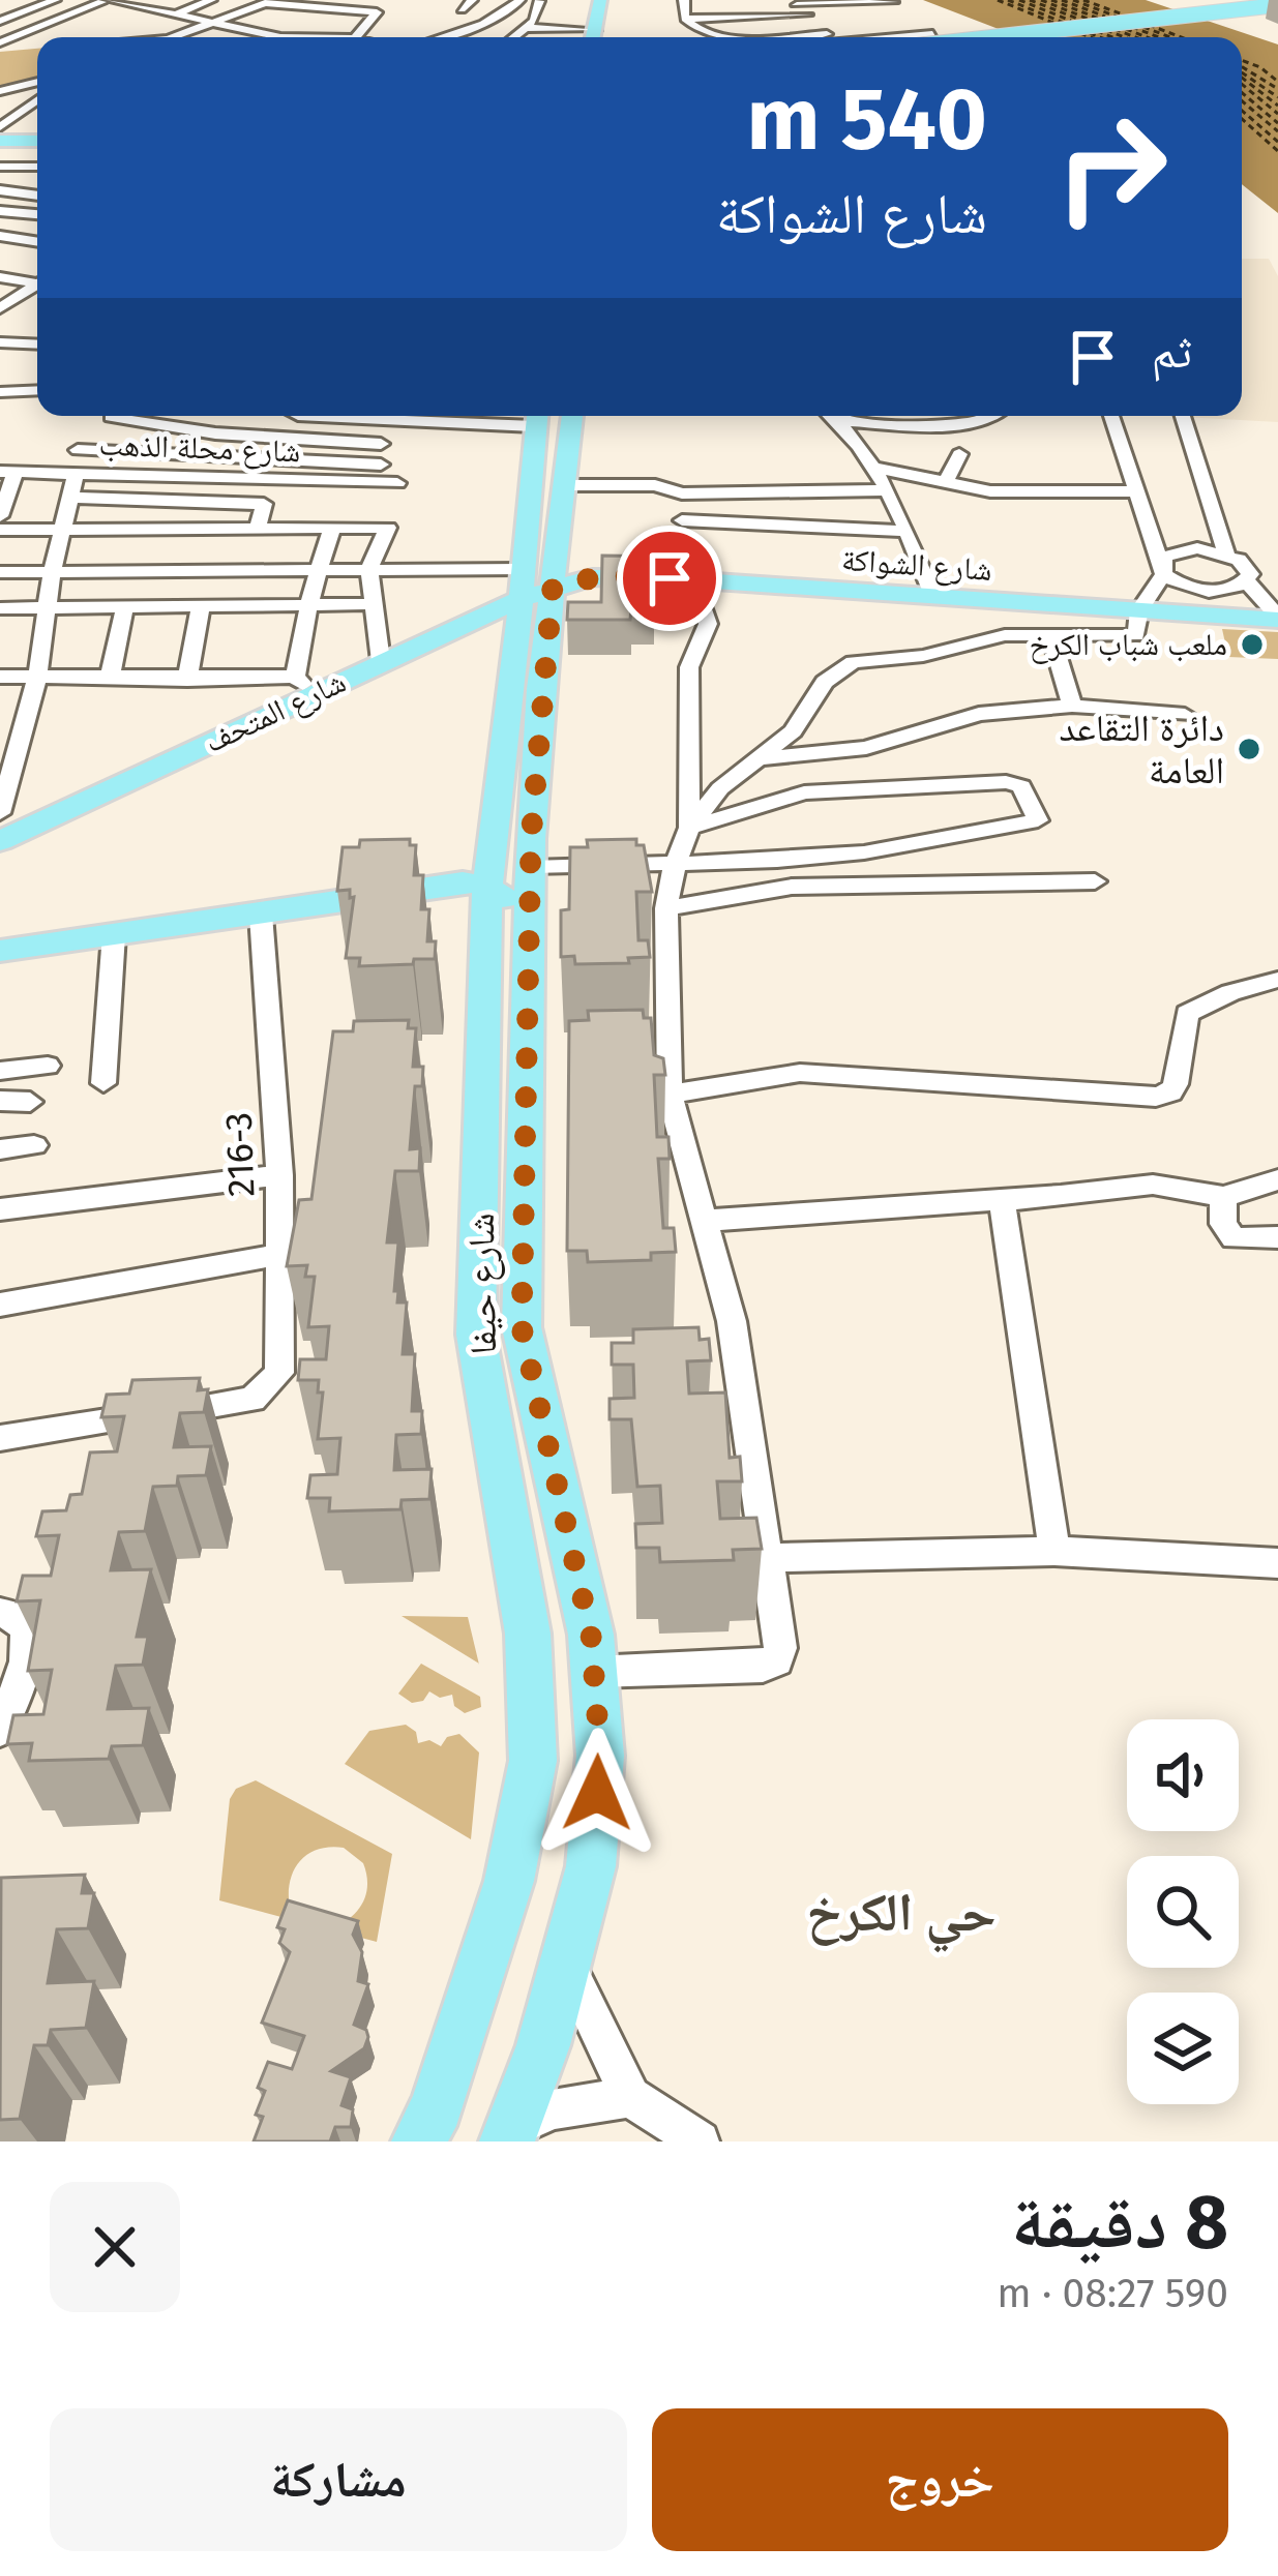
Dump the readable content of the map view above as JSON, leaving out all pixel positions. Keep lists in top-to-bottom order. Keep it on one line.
{"streets":{"main road":["شارع الشواكة","شارع المتحف","شارع حيفا"],"street":["شارع محلة الذهب","216-3"]},"crossings":[["شارع الشواكة","شارع المتحف"],["شارع الشواكة","شارع حيفا"],["شارع المتحف","شارع حيفا"]],"districts":["حي الكرخ"],"places":["ملعب شباب الكرخ","دائرة التقاعد العامة"],"page":{"turn":["540 m","شارع الشواكة"],"then":"ثم","heading":["8 دقيقة","590 m · 08:27"],"buttons":["خروج","مشاركة"]}}
